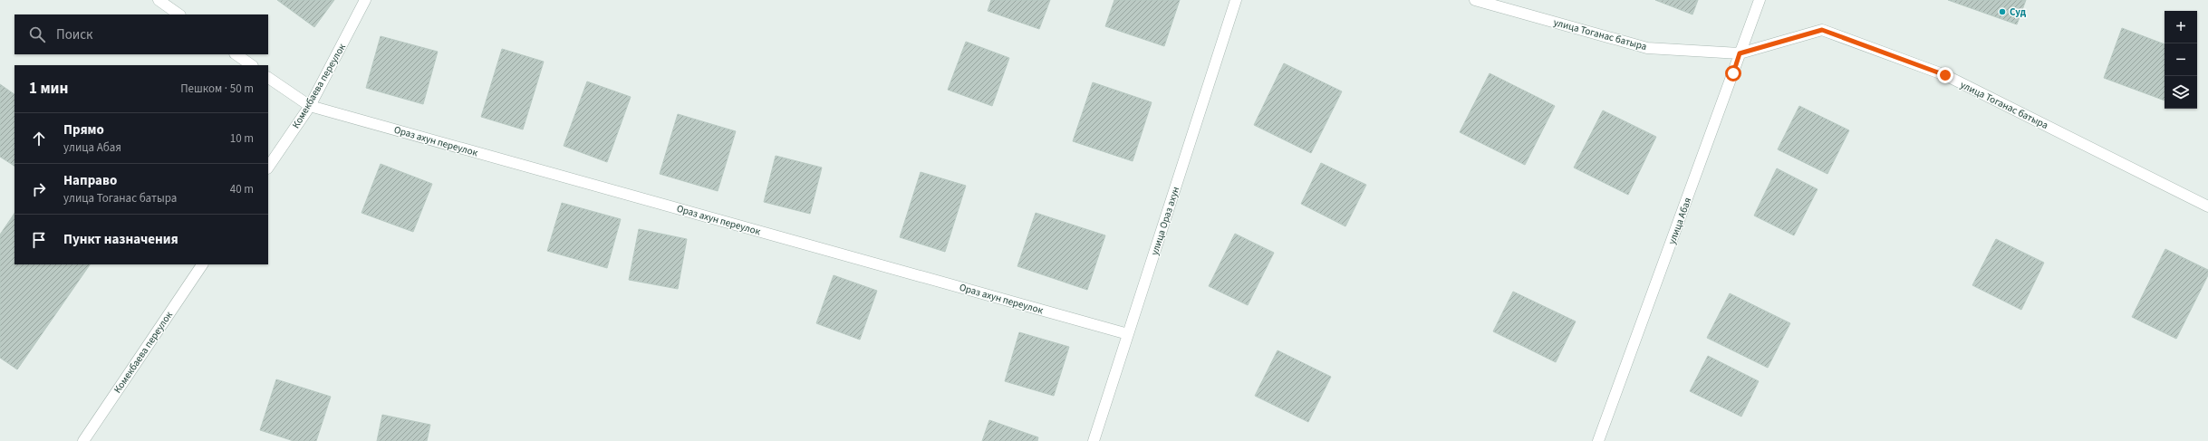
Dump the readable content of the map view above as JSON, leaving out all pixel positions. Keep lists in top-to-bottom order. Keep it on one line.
{"streets":{"street":["улица Тоганас батыра","Комекбаева переулок","Ораз ахун переулок","улица Ораз ахун","улица Абая"]},"crossings":[["улица Тоганас батыра","улица Абая"],["Комекбаева переулок","Ораз ахун переулок"],["Ораз ахун переулок","улица Ораз ахун"]],"places":["Суд"],"page":{"map_buttons":["+","−"],"search":"Поиск","heading":["1 мин","Пешком · 50 m"],"list":[["Прямо","улица Абая","10 m"],["Направо","улица Тоганас батыра","40 m"],"Пункт назначения"]}}
